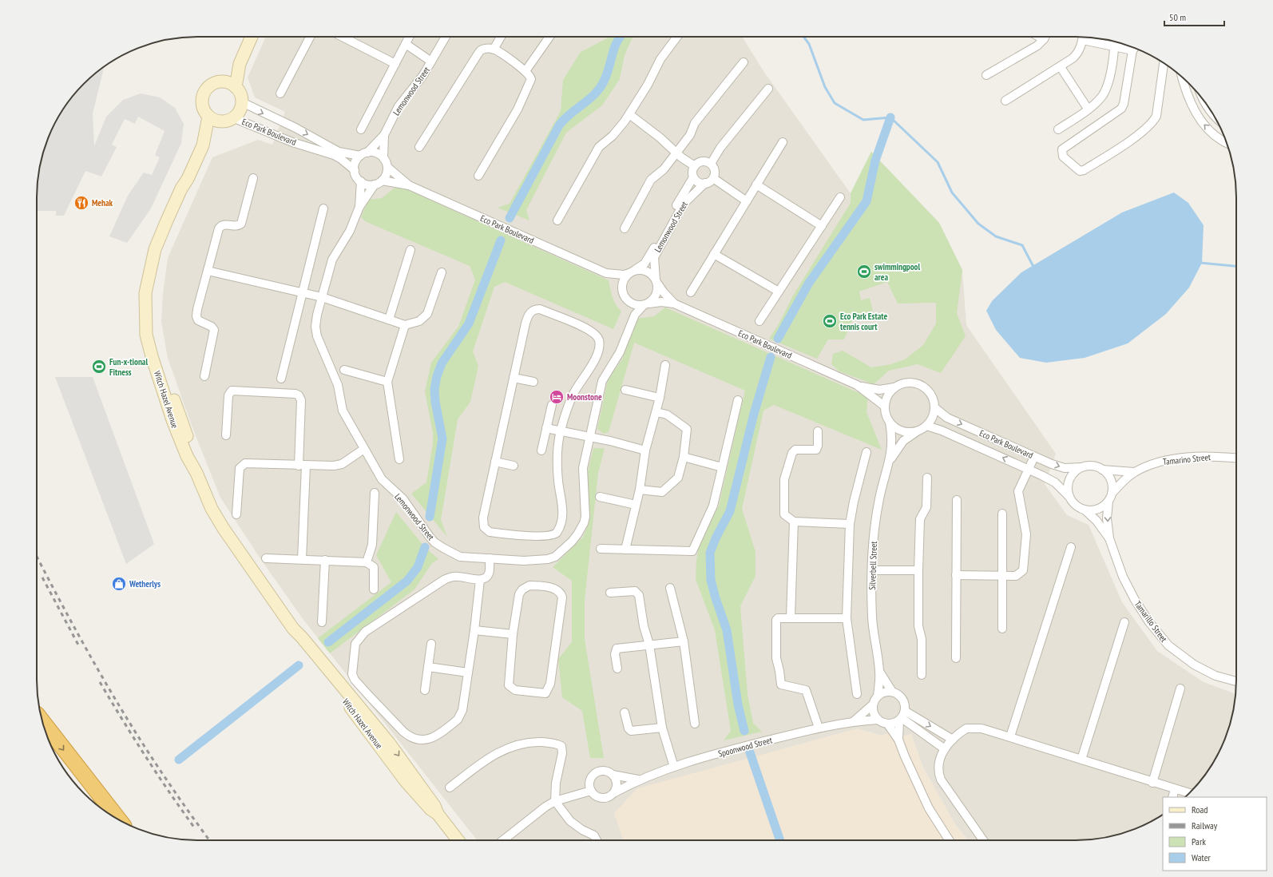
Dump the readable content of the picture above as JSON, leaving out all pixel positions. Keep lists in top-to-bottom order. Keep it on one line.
{"streets":{"street":["Lemonwood Street","Eco Park Boulevard","Witch Hazel Avenue","Tamarino Street","Silverbell Street","Tamarillo Street","Spoonwood Street"]},"crossings":[["Lemonwood Street","Eco Park Boulevard"],["Eco Park Boulevard","Witch Hazel Avenue"],["Eco Park Boulevard","Tamarino Street"],["Eco Park Boulevard","Silverbell Street"],["Eco Park Boulevard","Tamarillo Street"],["Tamarino Street","Tamarillo Street"],["Silverbell Street","Spoonwood Street"]],"places":{"restaurant":["Mehak"],"sports":["swimmingpool area","Eco Park Estate tennis court","Fun-x-tional Fitness"],"hotel":["Moonstone"],"shop":["Wetherlys"]},"legend":["Road","Railway","Park","Water"],"scale_bar":"50 m"}
